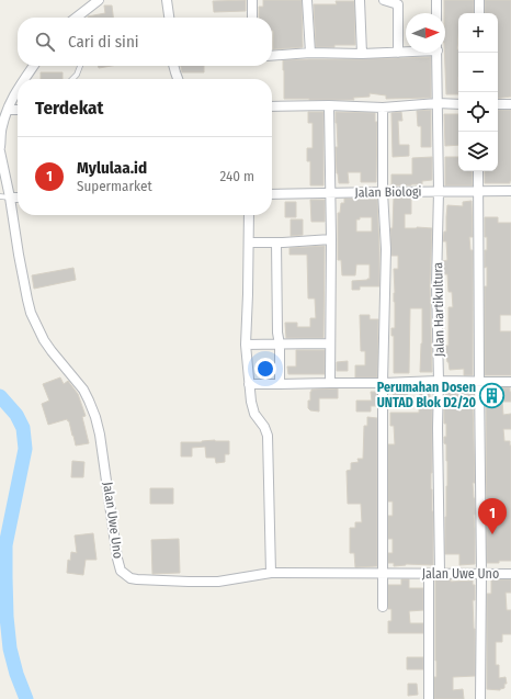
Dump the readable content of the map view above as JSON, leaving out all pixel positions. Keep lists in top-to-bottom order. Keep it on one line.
{"streets":{"street":["Jalan Biologi","Jalan Hartikultura","Jalan Uwe Uno"]},"crossings":[["Jalan Biologi","Jalan Hartikultura"],["Jalan Hartikultura","Jalan Uwe Uno"]],"places":{"building":["Perumahan Dosen UNTAD Blok D2/20"]},"north":"right","page":{"map_buttons":["+","−"],"search":"Cari di sini","heading":"Terdekat","list":[{"mark":"1","name":"Mylulaa.id","note":"Supermarket","value":"240 m"}],"pins":"1"}}
